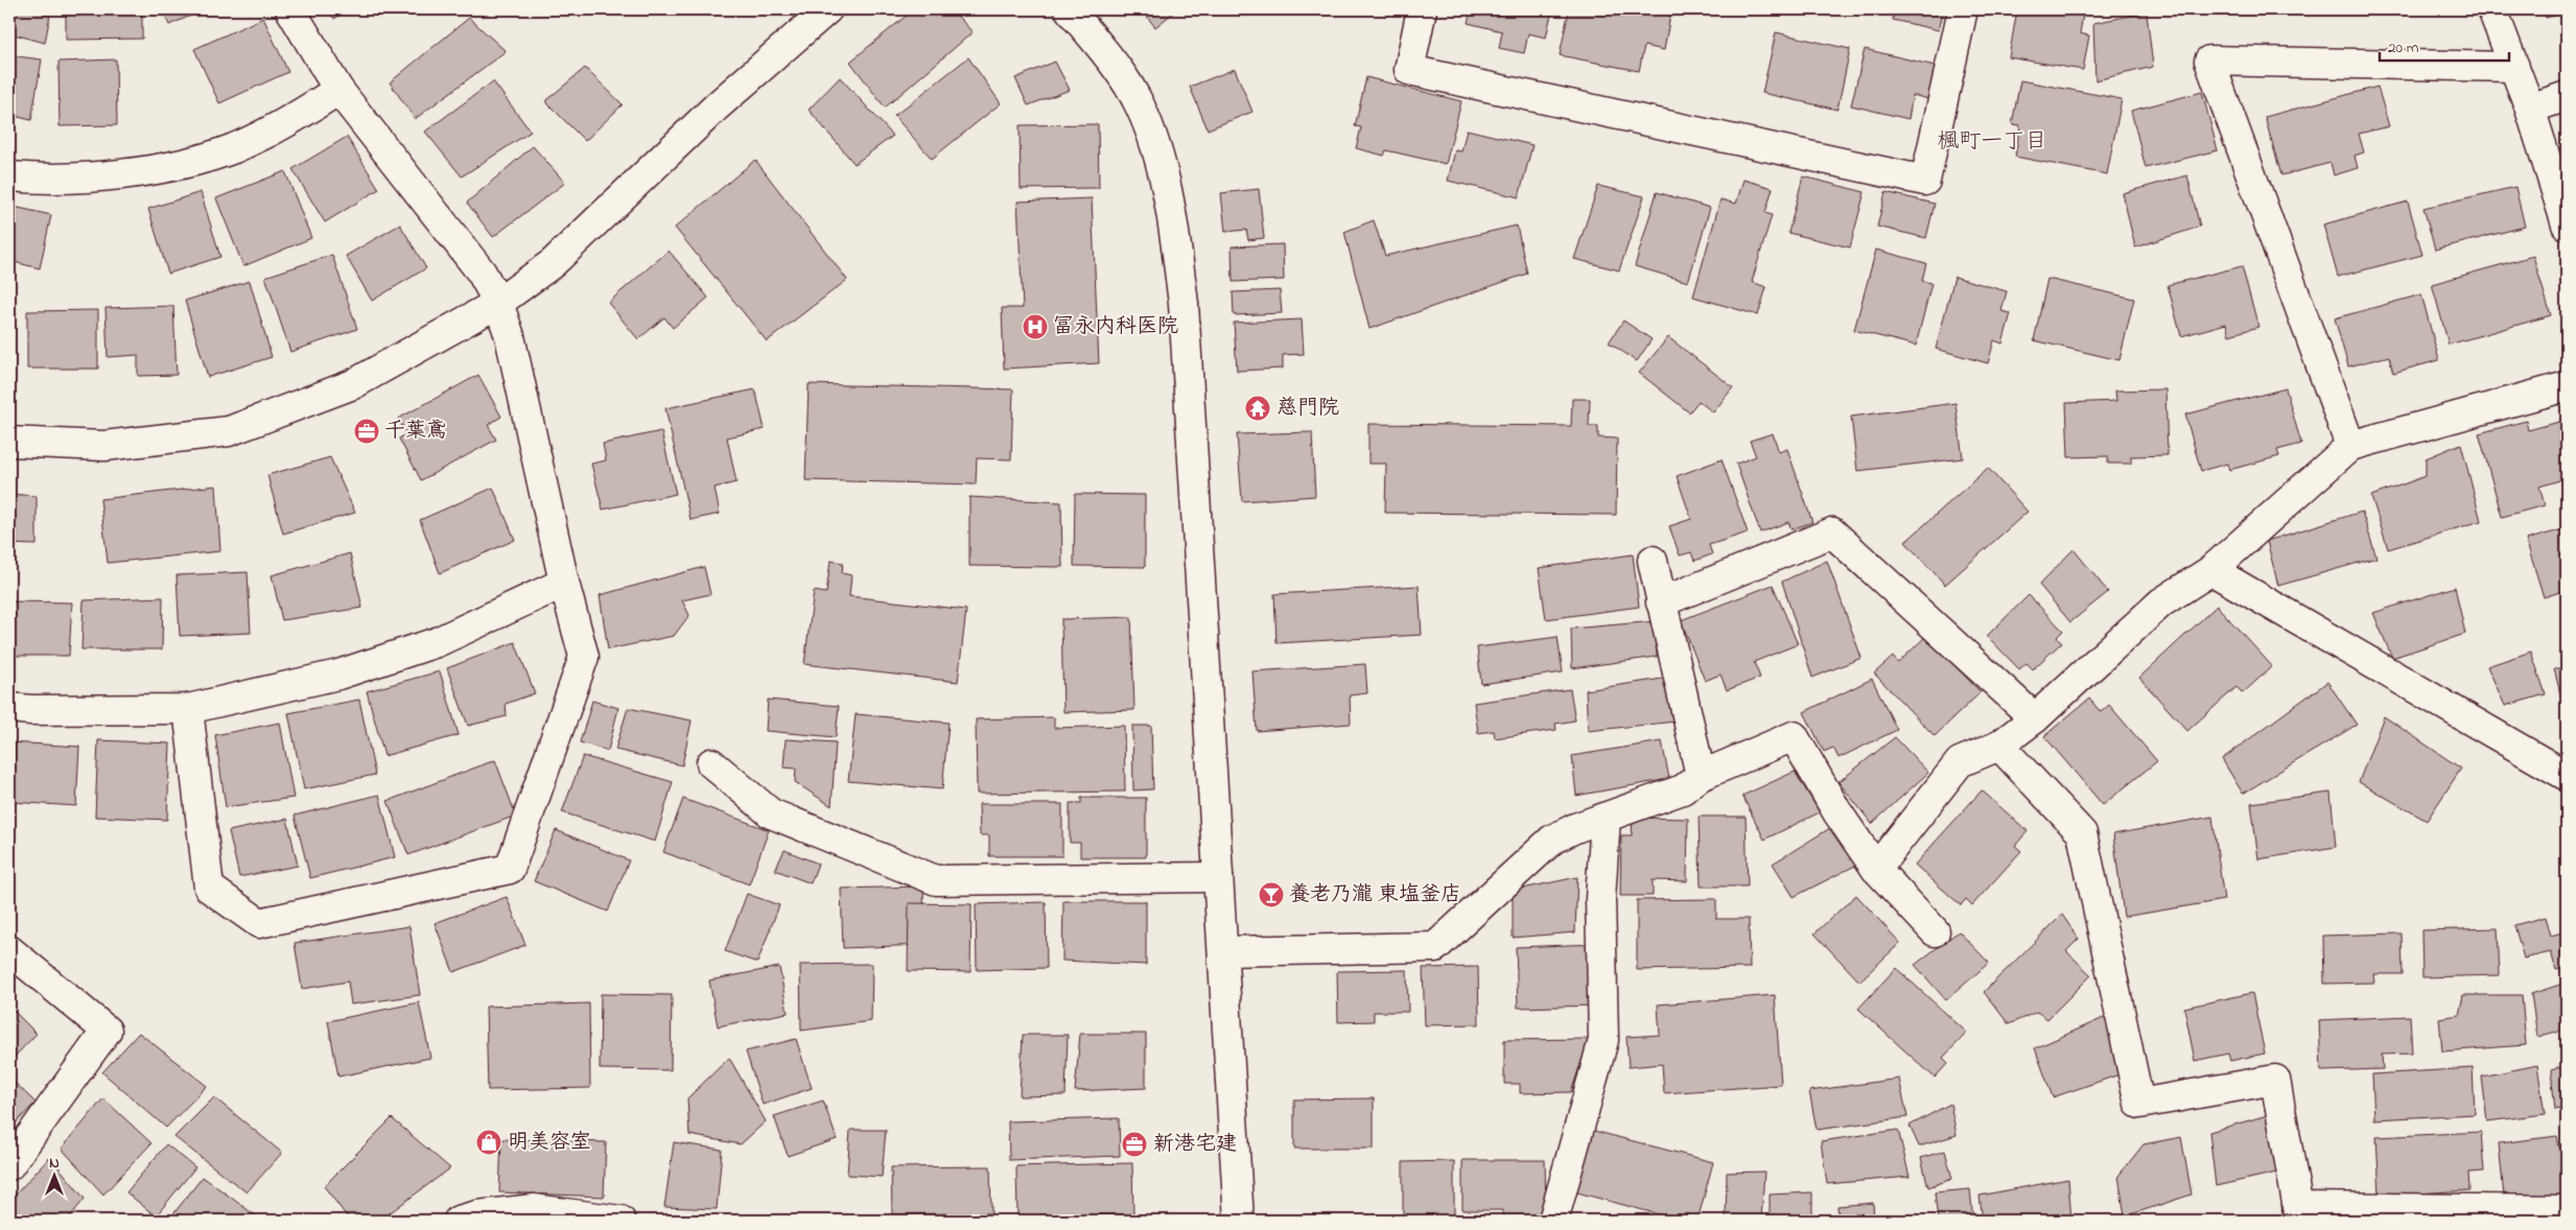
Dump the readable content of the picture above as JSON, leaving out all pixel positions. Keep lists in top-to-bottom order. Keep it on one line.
{"districts":["楓町一丁目"],"places":{"hospital":["冨永内科医院"],"temple":["慈門院"],"office":["千葉鳶","新港宅建"],"bar":["養老乃瀧 東塩釜店"],"shop":["明美容室"]},"scale_bar":"20 m","north":"top"}
